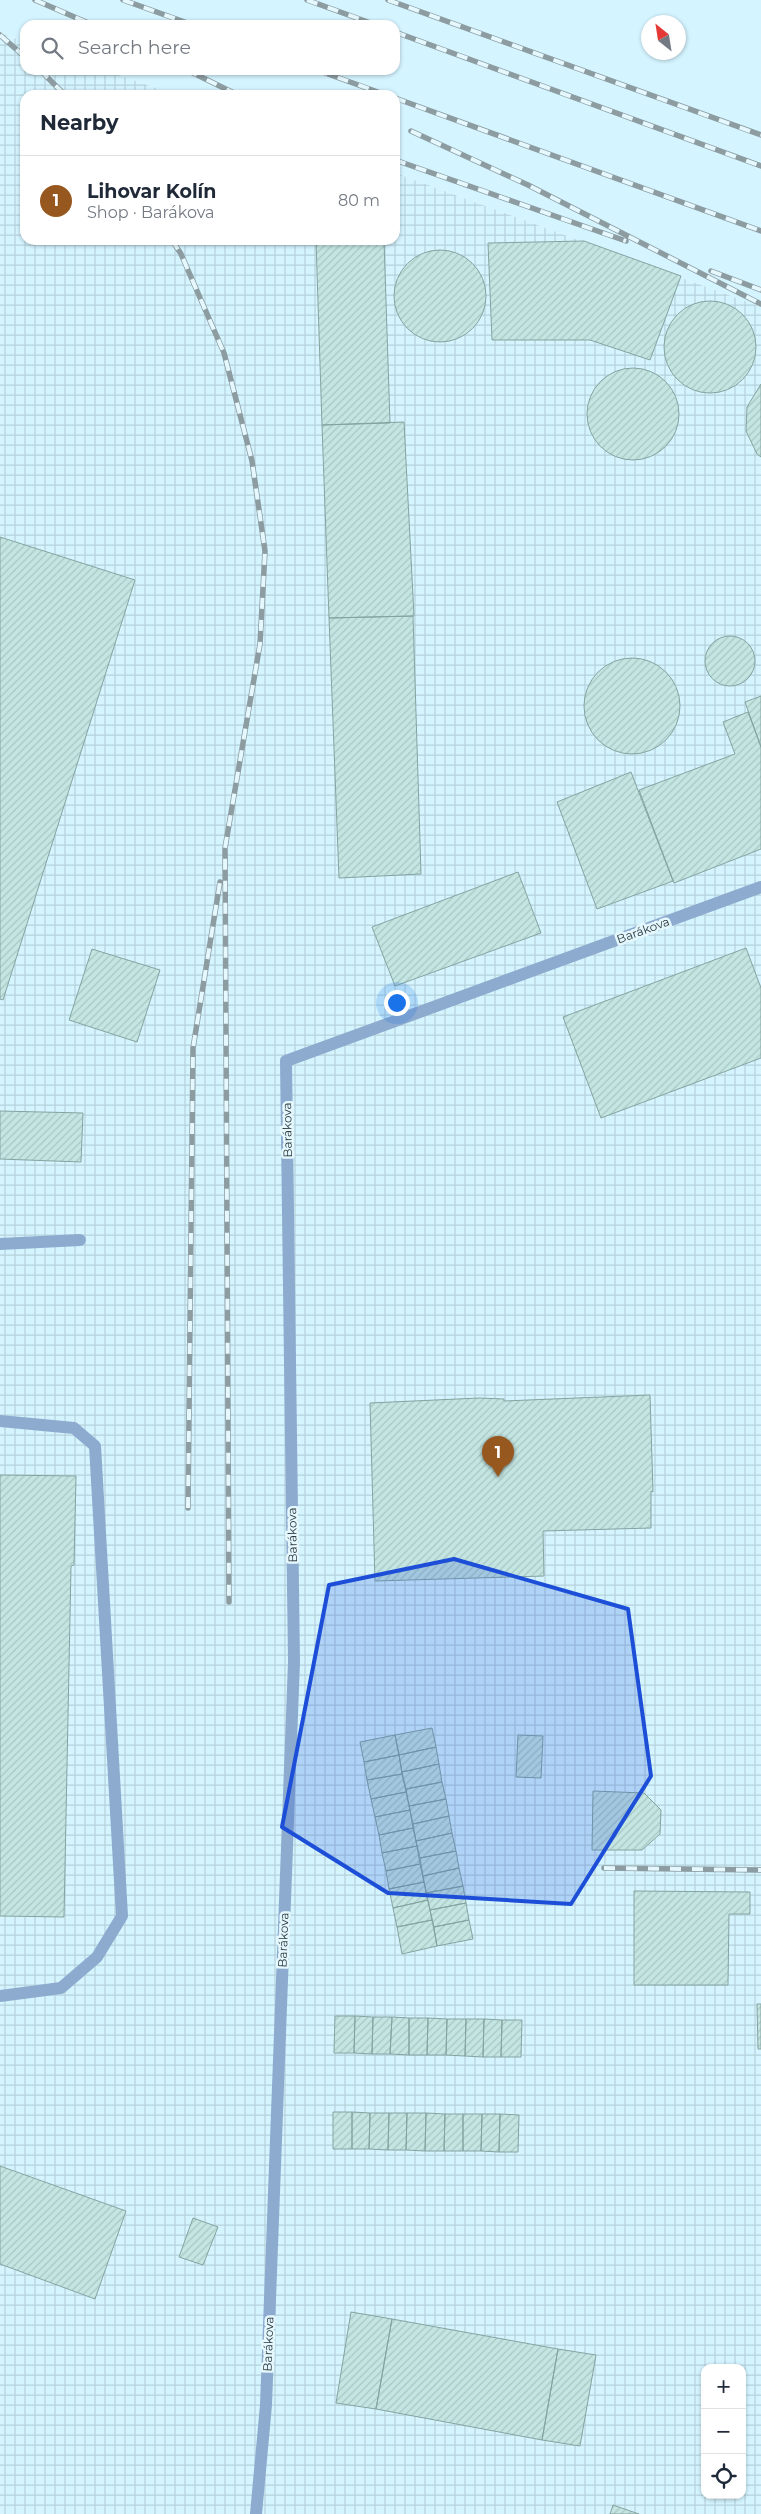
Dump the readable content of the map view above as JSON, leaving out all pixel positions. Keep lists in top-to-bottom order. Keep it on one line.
{"streets":{"street":["Barákova"]},"north":"top left","page":{"search":"Search here","heading":"Nearby","list":[{"mark":"1","name":"Lihovar Kolín","note":"Shop · Barákova","value":"80 m"}],"pins":"1","map_buttons":["+","−"]}}
